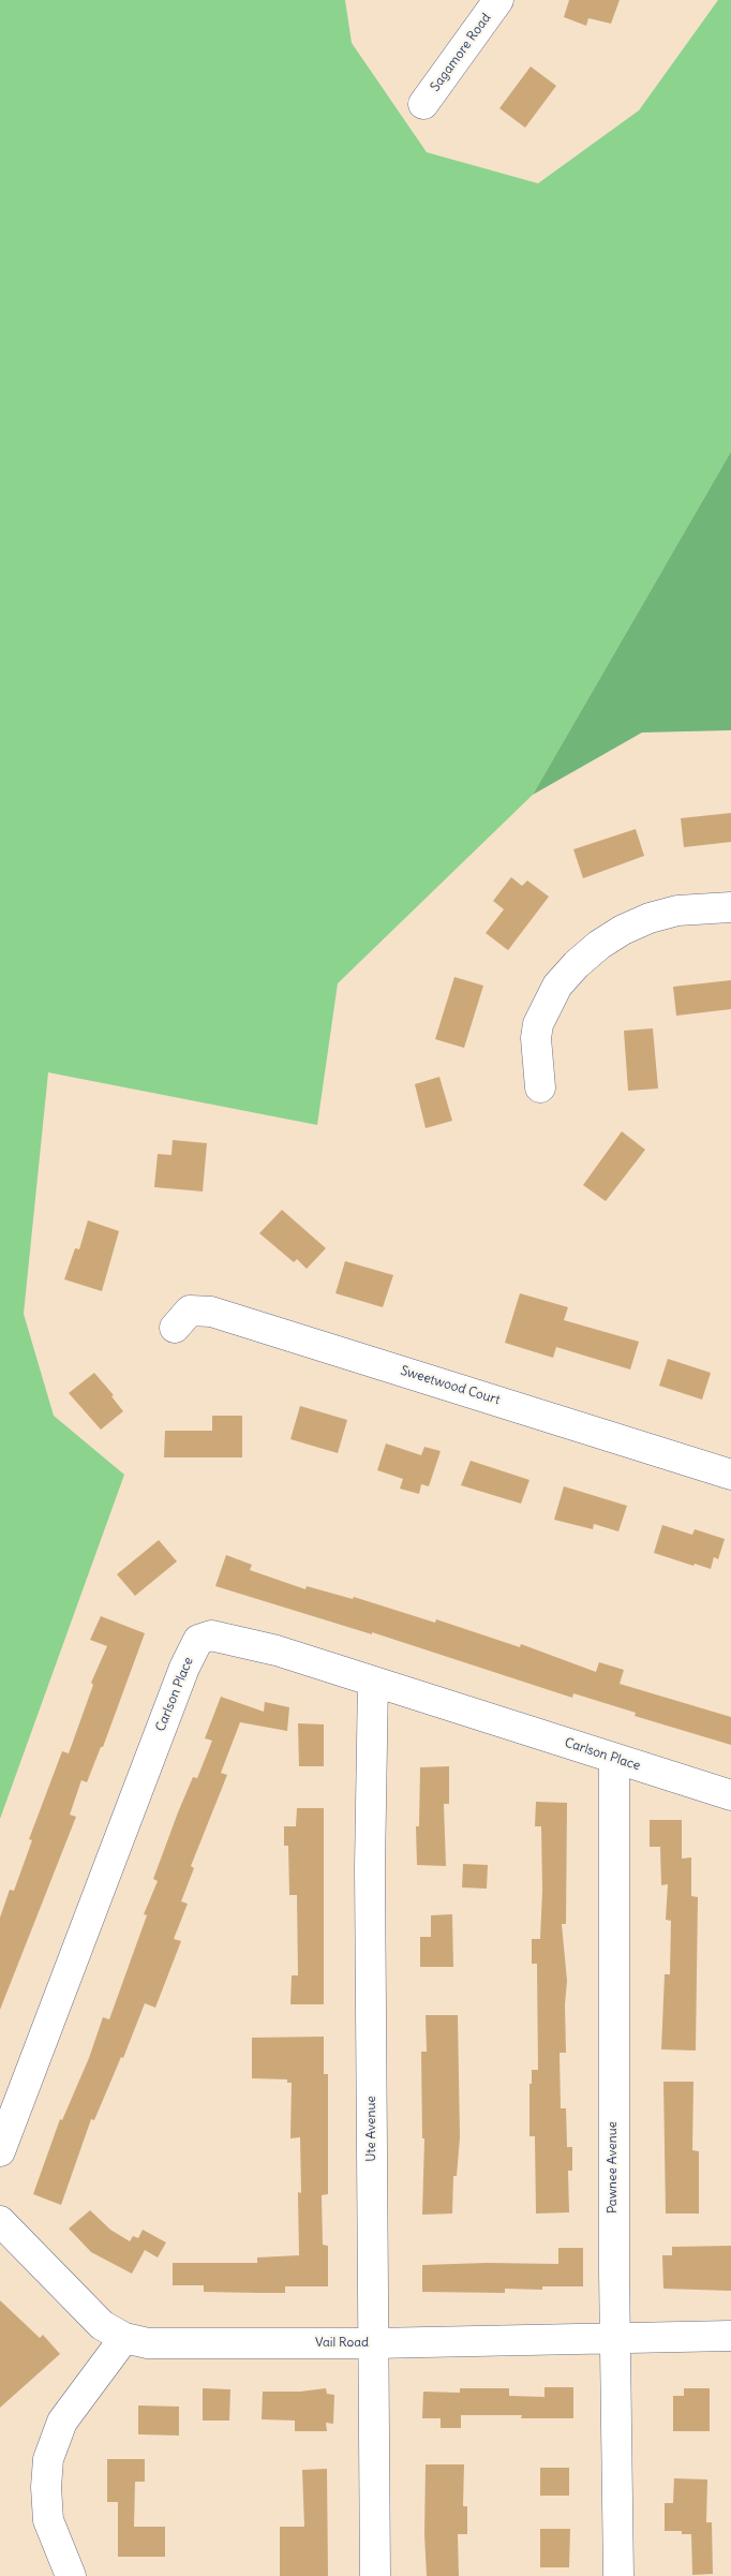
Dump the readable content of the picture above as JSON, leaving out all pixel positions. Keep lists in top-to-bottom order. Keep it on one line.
{"streets":{"street":["Sagamore Road","Sweetwood Court","Carlson Place","Ute Avenue","Pawnee Avenue","Vail Road"]},"crossings":[["Carlson Place","Ute Avenue"],["Carlson Place","Pawnee Avenue"],["Ute Avenue","Vail Road"],["Pawnee Avenue","Vail Road"]]}
